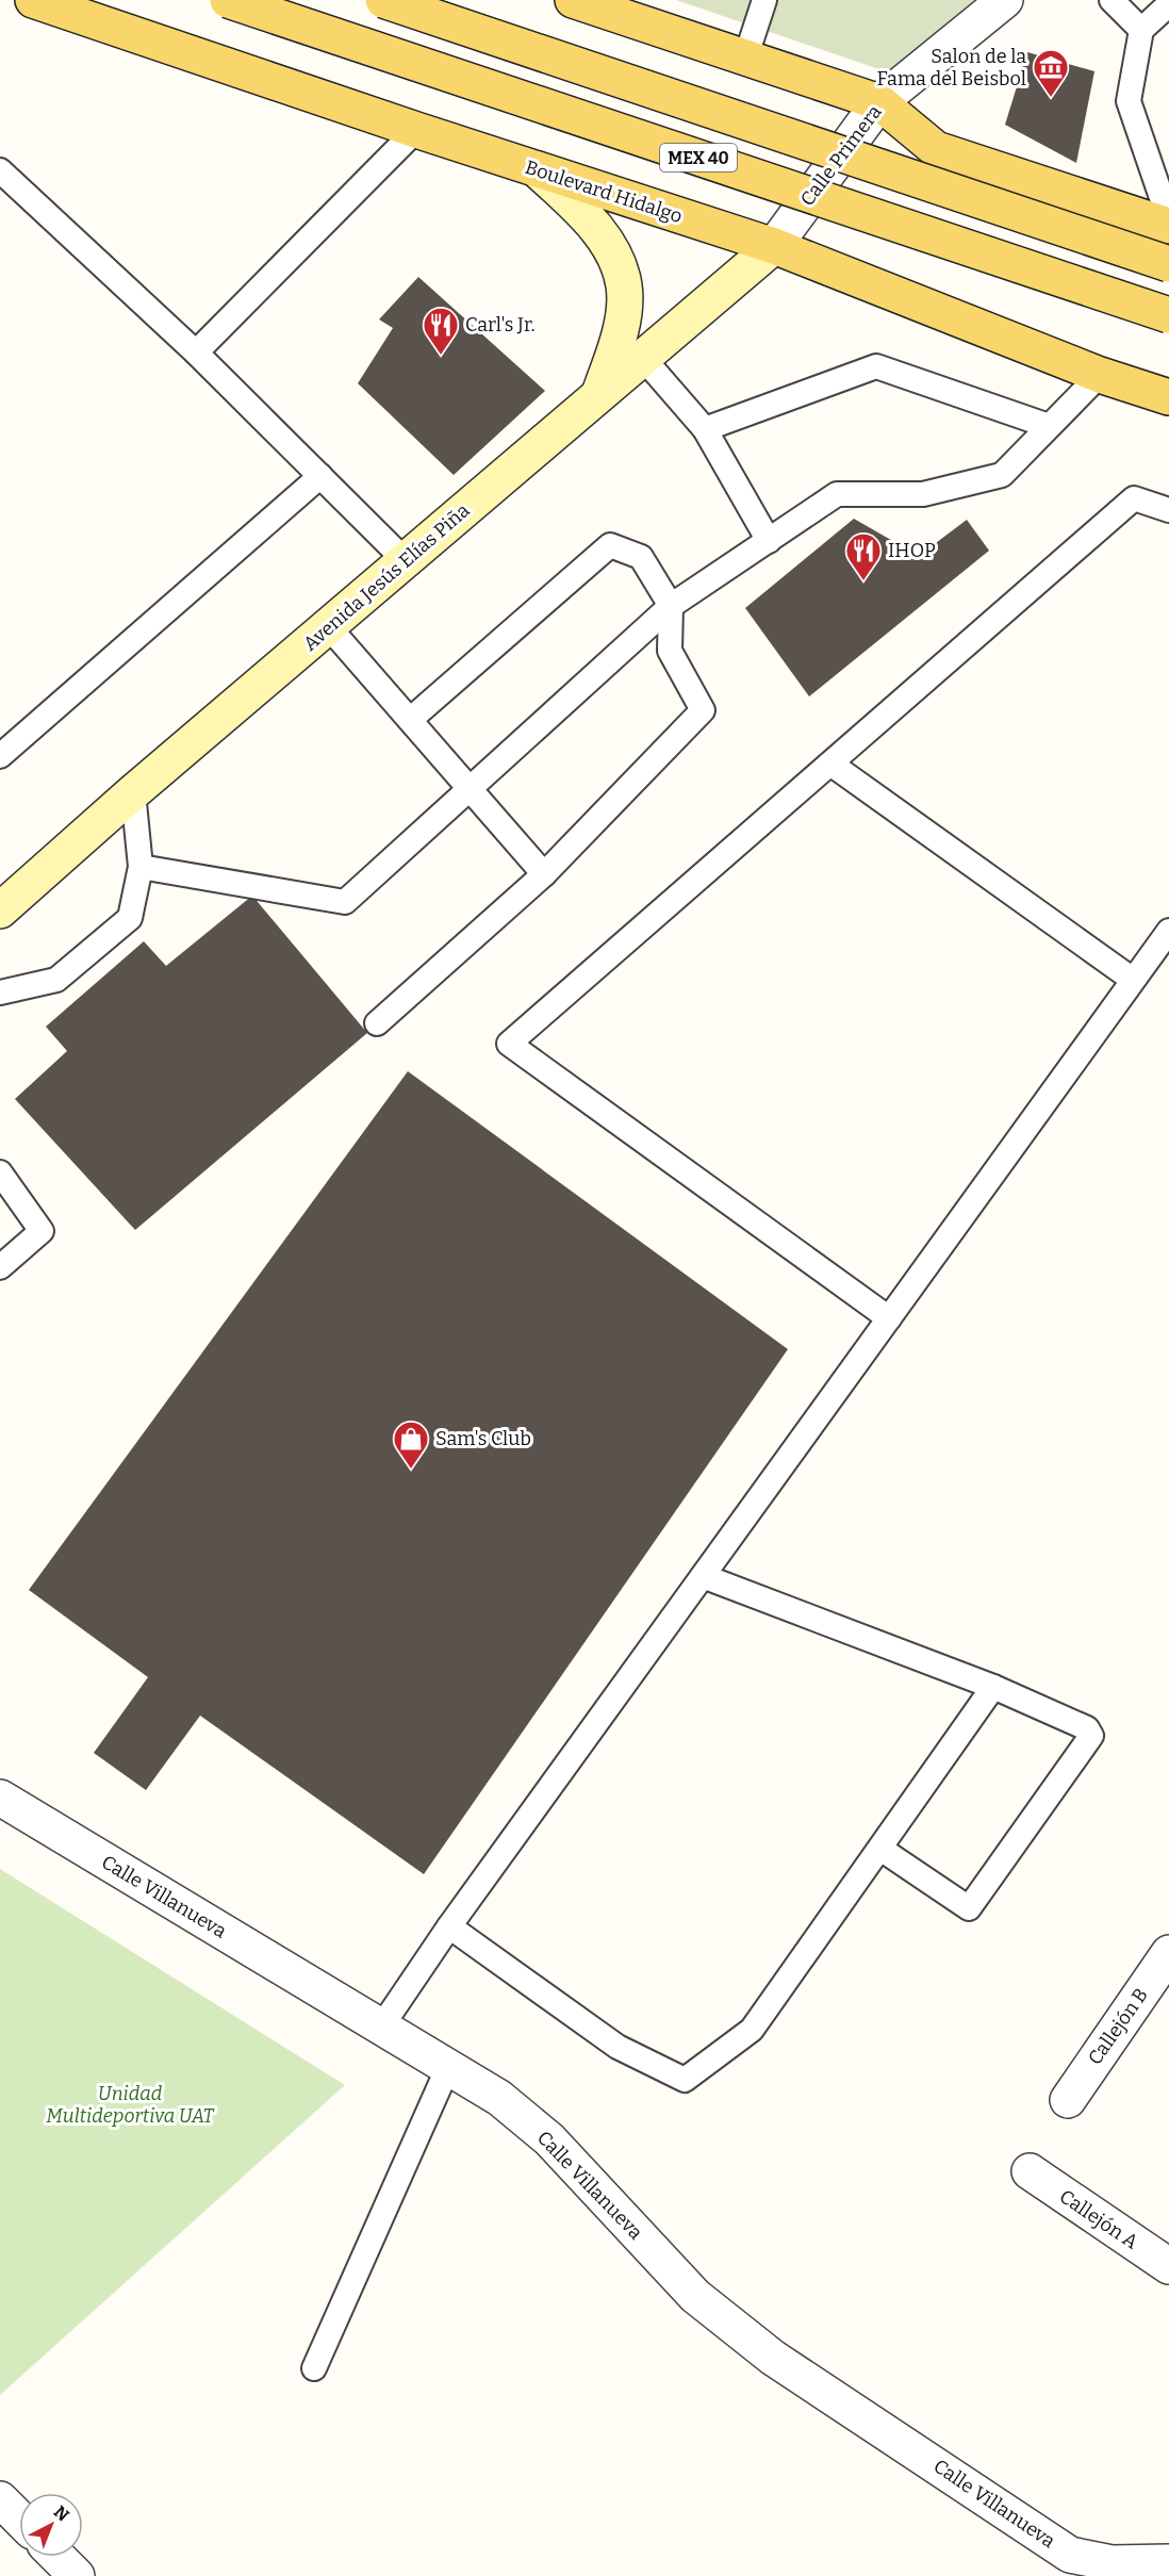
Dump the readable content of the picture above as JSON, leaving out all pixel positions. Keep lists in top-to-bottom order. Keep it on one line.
{"streets":{"main road":["MEX 40","Boulevard Hidalgo"],"street":["Calle Primera","Avenida Jesús Elías Piña","Calle Villanueva","Callejón B","Callejón A"]},"crossings":[["Calle Primera","Boulevard Hidalgo"],["Calle Primera","Avenida Jesús Elías Piña"],["Boulevard Hidalgo","Avenida Jesús Elías Piña"]],"parks":["Unidad Multideportiva UAT"],"places":{"museum":["Salon de la Fama del Beisbol"],"restaurant":["Carl's Jr.","IHOP"],"shop":["Sam's Club"]},"north":"top right"}
